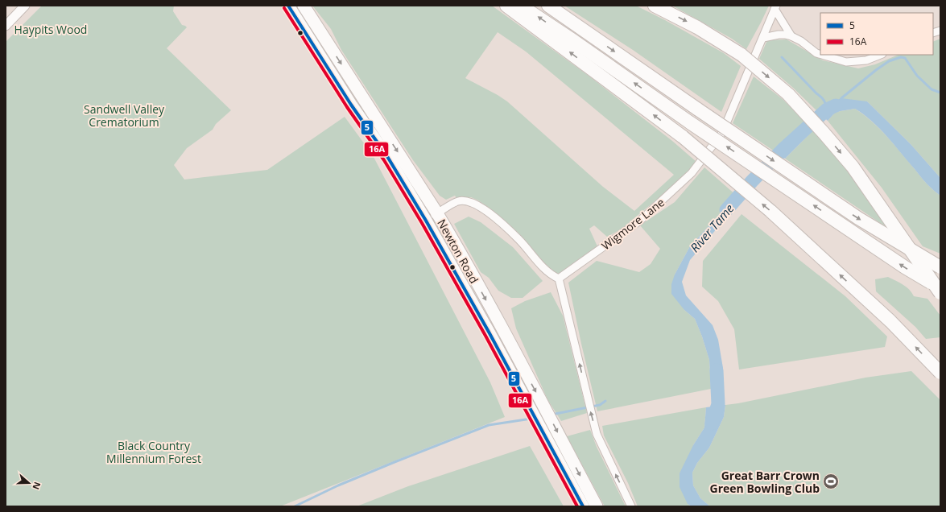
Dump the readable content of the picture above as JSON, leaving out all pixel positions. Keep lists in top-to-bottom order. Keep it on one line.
{"streets":{"highway":["Newton Road"],"street":["Wigmore Lane"]},"water":["River Tame"],"parks":["Haypits Wood","Sandwell Valley Crematorium","Black Country Millennium Forest"],"places":{"sports":["Great Barr Crown Green Bowling Club"]},"lines":["transit line 5","transit line 16A"],"legend":["5","16A"],"north":"right"}
